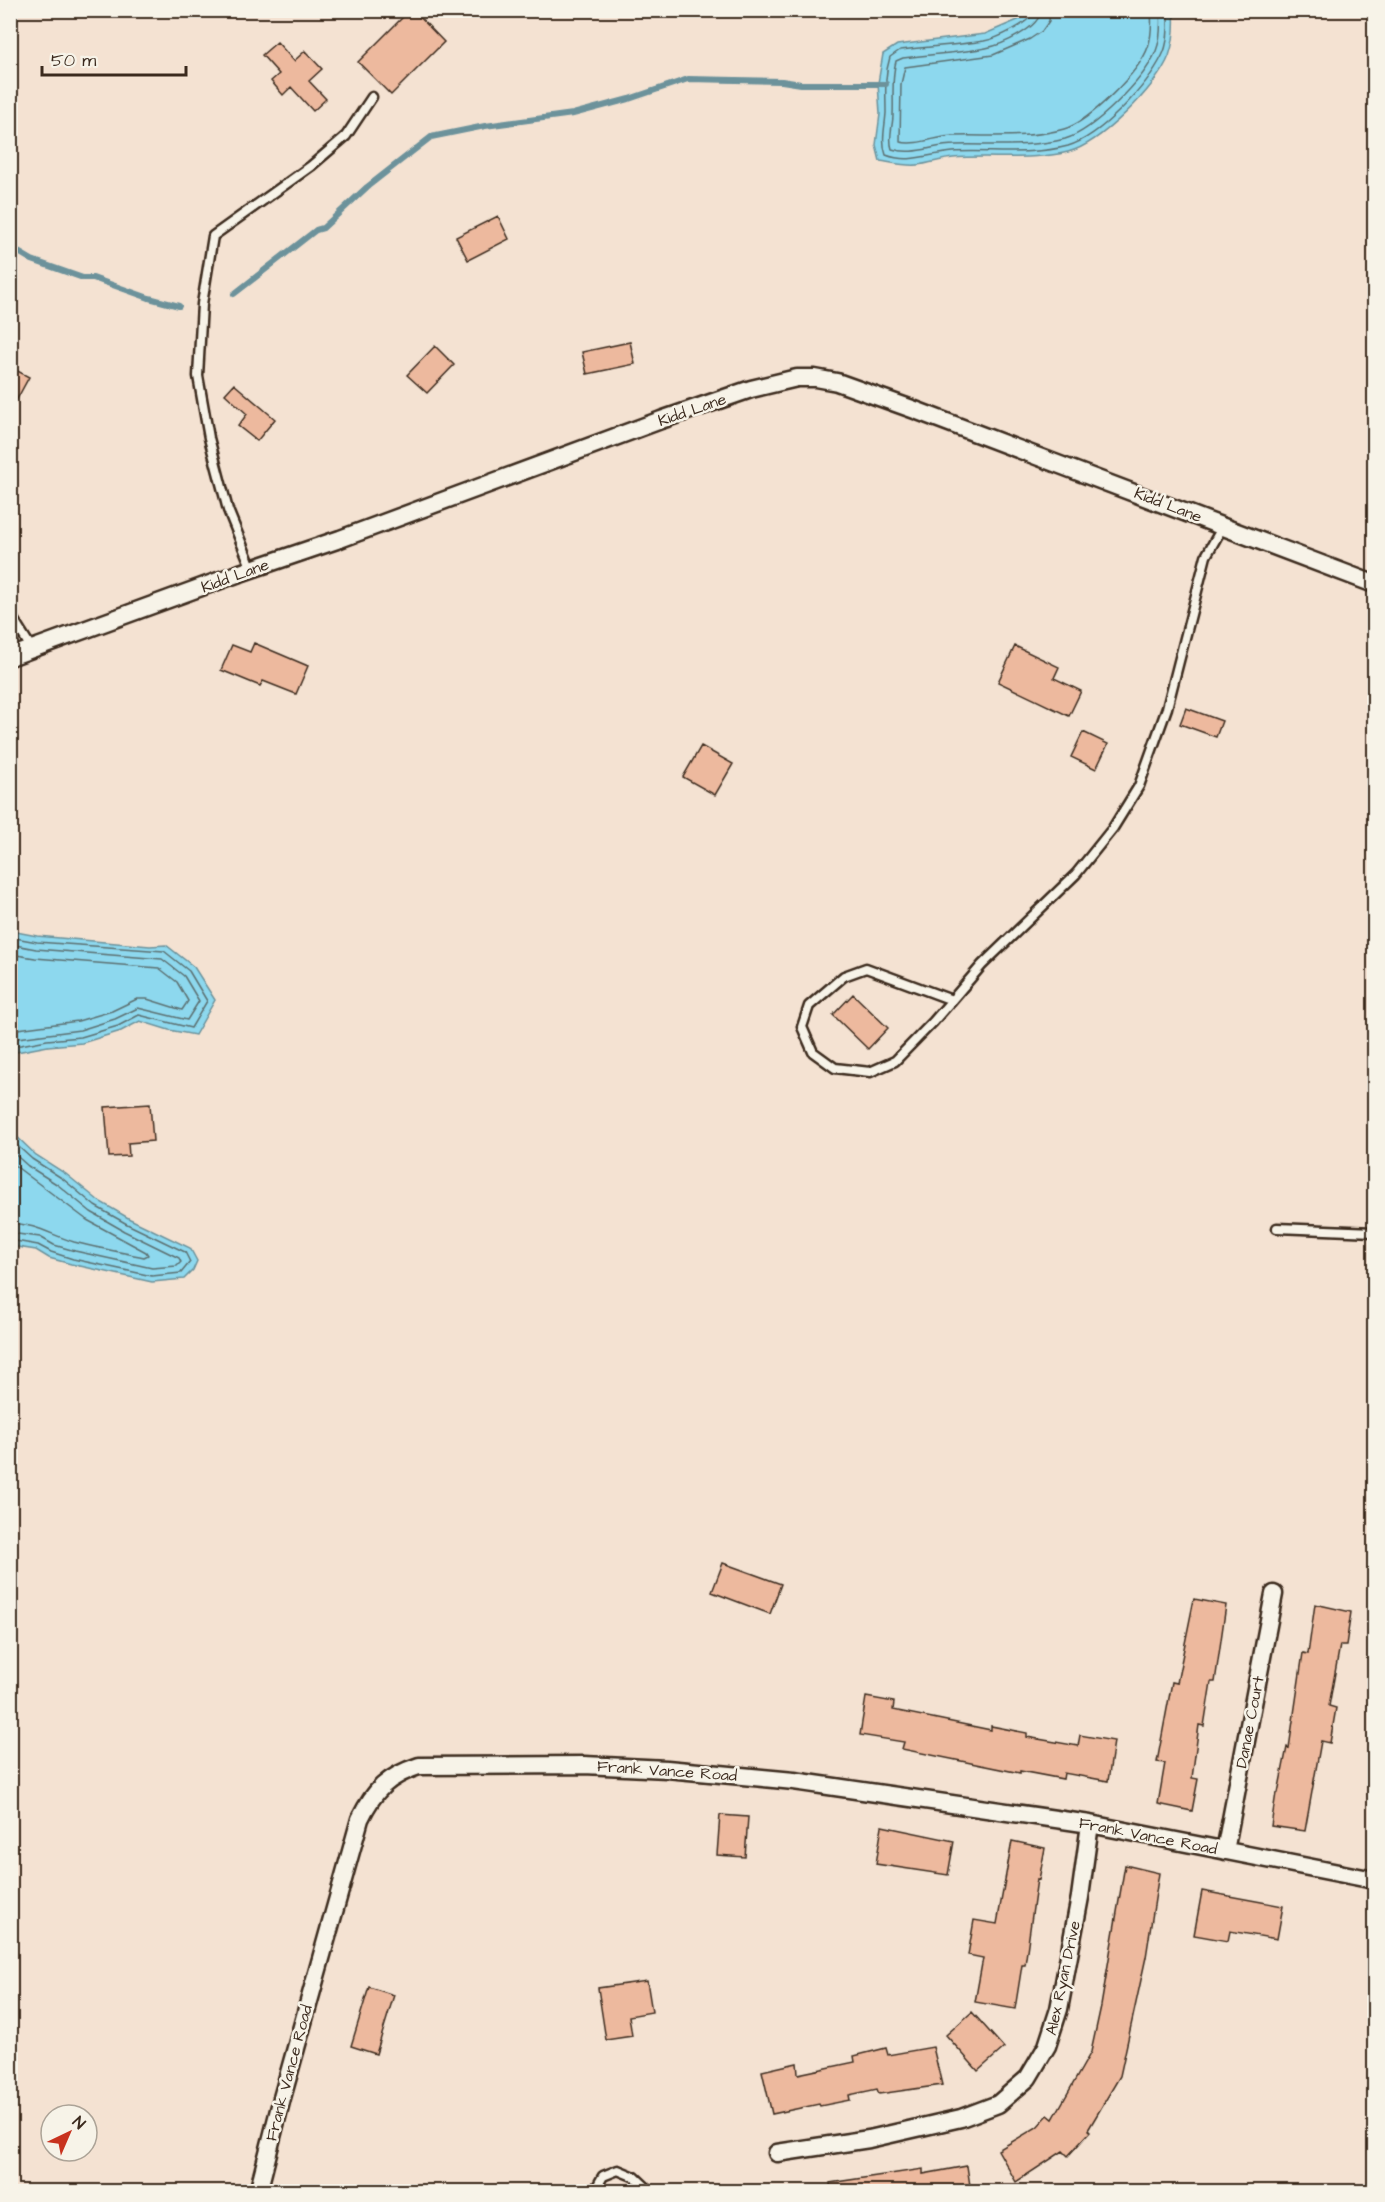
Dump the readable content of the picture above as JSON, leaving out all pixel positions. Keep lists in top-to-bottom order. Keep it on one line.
{"streets":{"street":["Kidd Lane","Danae Court","Frank Vance Road","Alex Ryan Drive"]},"crossings":[["Danae Court","Frank Vance Road"],["Frank Vance Road","Alex Ryan Drive"]],"scale_bar":"50 m","north":"top right"}
